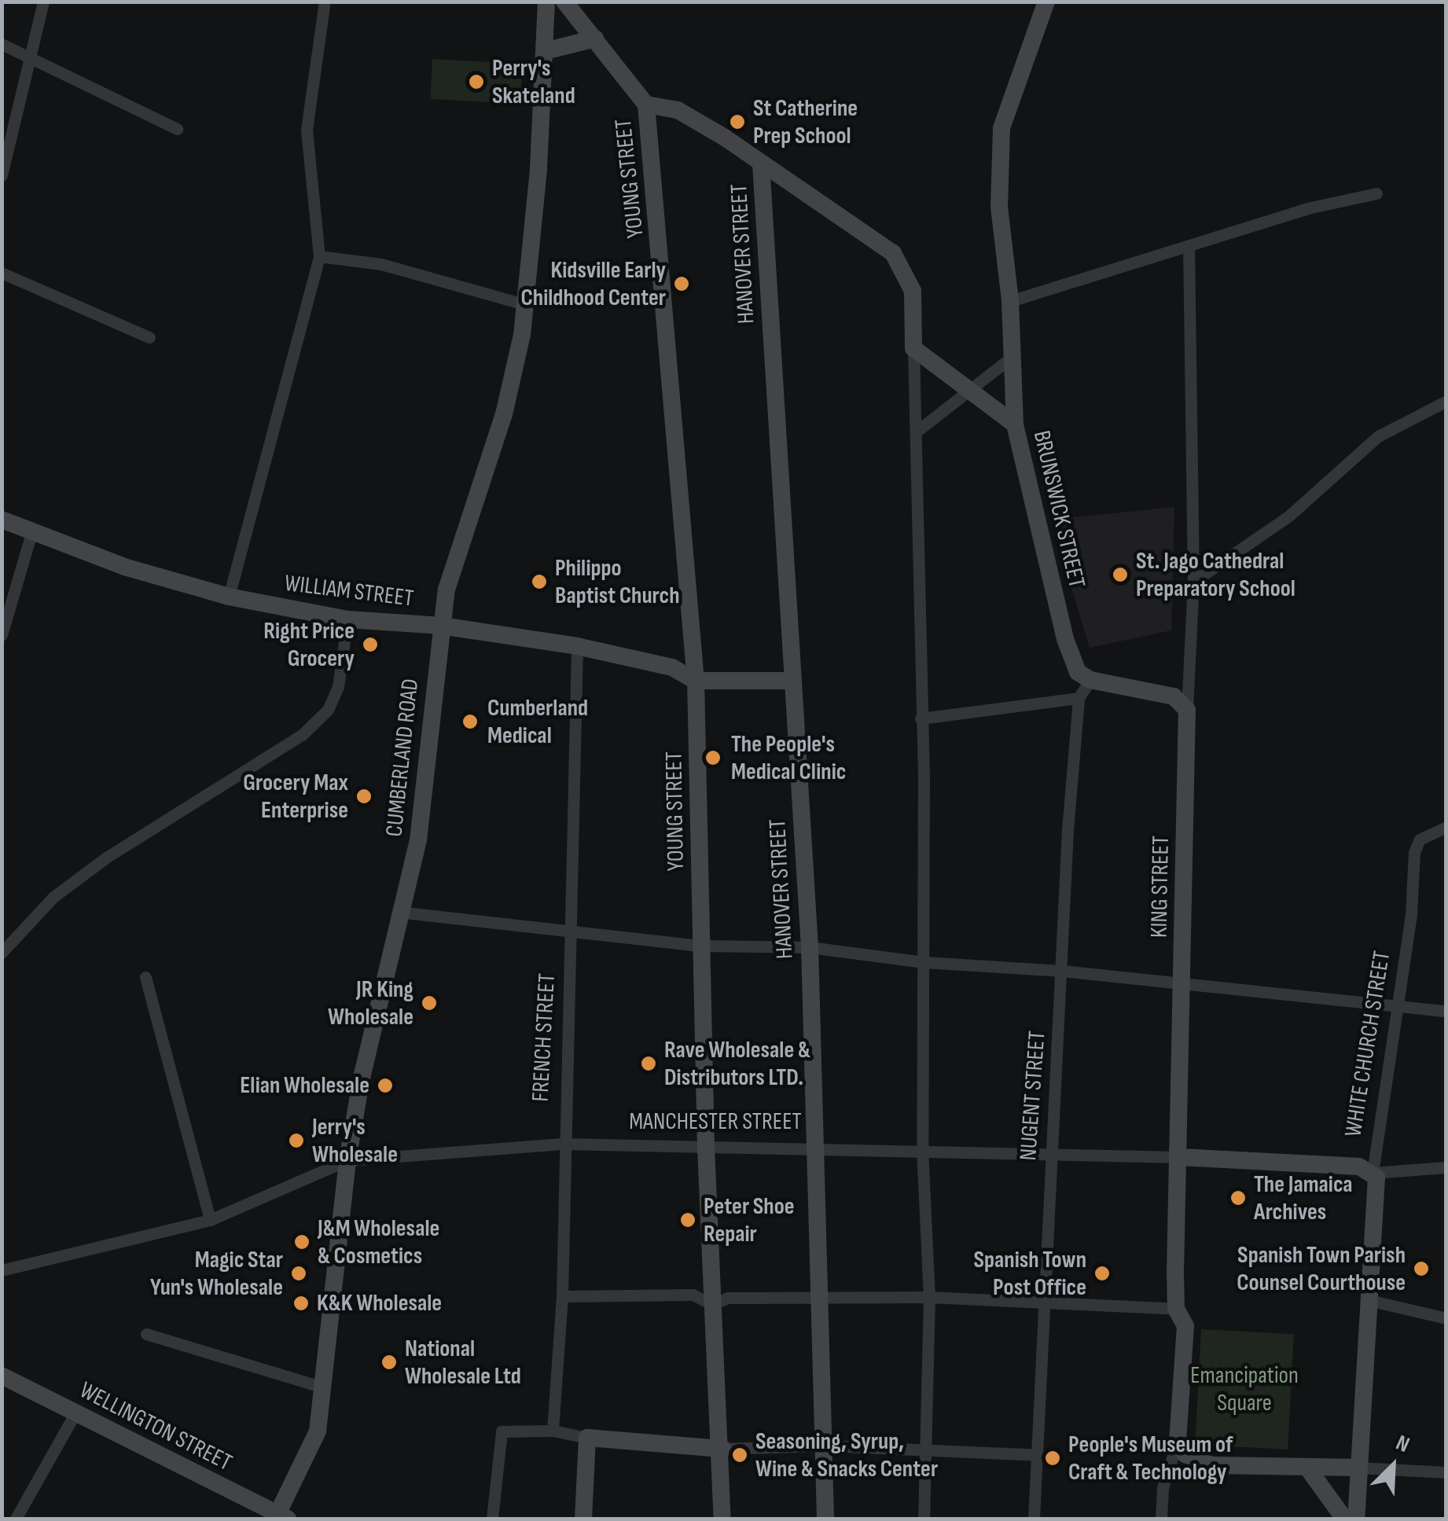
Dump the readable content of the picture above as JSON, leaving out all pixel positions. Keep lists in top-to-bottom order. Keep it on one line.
{"streets":{"street":["YOUNG STREET","HANOVER STREET","BRUNSWICK STREET","WILLIAM STREET","CUMBERLAND ROAD","KING STREET","FRENCH STREET","WHITE CHURCH STREET","NUGENT STREET","MANCHESTER STREET","WELLINGTON STREET"]},"crossings":[["YOUNG STREET","WILLIAM STREET"],["YOUNG STREET","MANCHESTER STREET"],["HANOVER STREET","MANCHESTER STREET"],["BRUNSWICK STREET","NUGENT STREET"],["WILLIAM STREET","CUMBERLAND ROAD"],["WILLIAM STREET","FRENCH STREET"],["CUMBERLAND ROAD","MANCHESTER STREET"],["CUMBERLAND ROAD","WELLINGTON STREET"],["KING STREET","MANCHESTER STREET"],["FRENCH STREET","MANCHESTER STREET"],["WHITE CHURCH STREET","MANCHESTER STREET"],["NUGENT STREET","MANCHESTER STREET"]],"parks":["Emancipation Square"],"places":["Perry's Skateland","St Catherine Prep School","Kidsville Early Childhood Center","St. Jago Cathedral Preparatory School","Philippo Baptist Church","Right Price Grocery","Cumberland Medical","The People's Medical Clinic","Grocery Max Enterprise","JR King Wholesale","Rave Wholesale & Distributors LTD.","Elian Wholesale","Jerry's Wholesale","The Jamaica Archives","Peter Shoe Repair","J&M Wholesale & Cosmetics","Spanish Town Parish Counsel Courthouse","Magic Star Yun's Wholesale","Spanish Town Post Office","K&K Wholesale","National Wholesale Ltd","Seasoning, Syrup, Wine & Snacks Center","People's Museum of Craft & Technology"],"north":"top right"}
